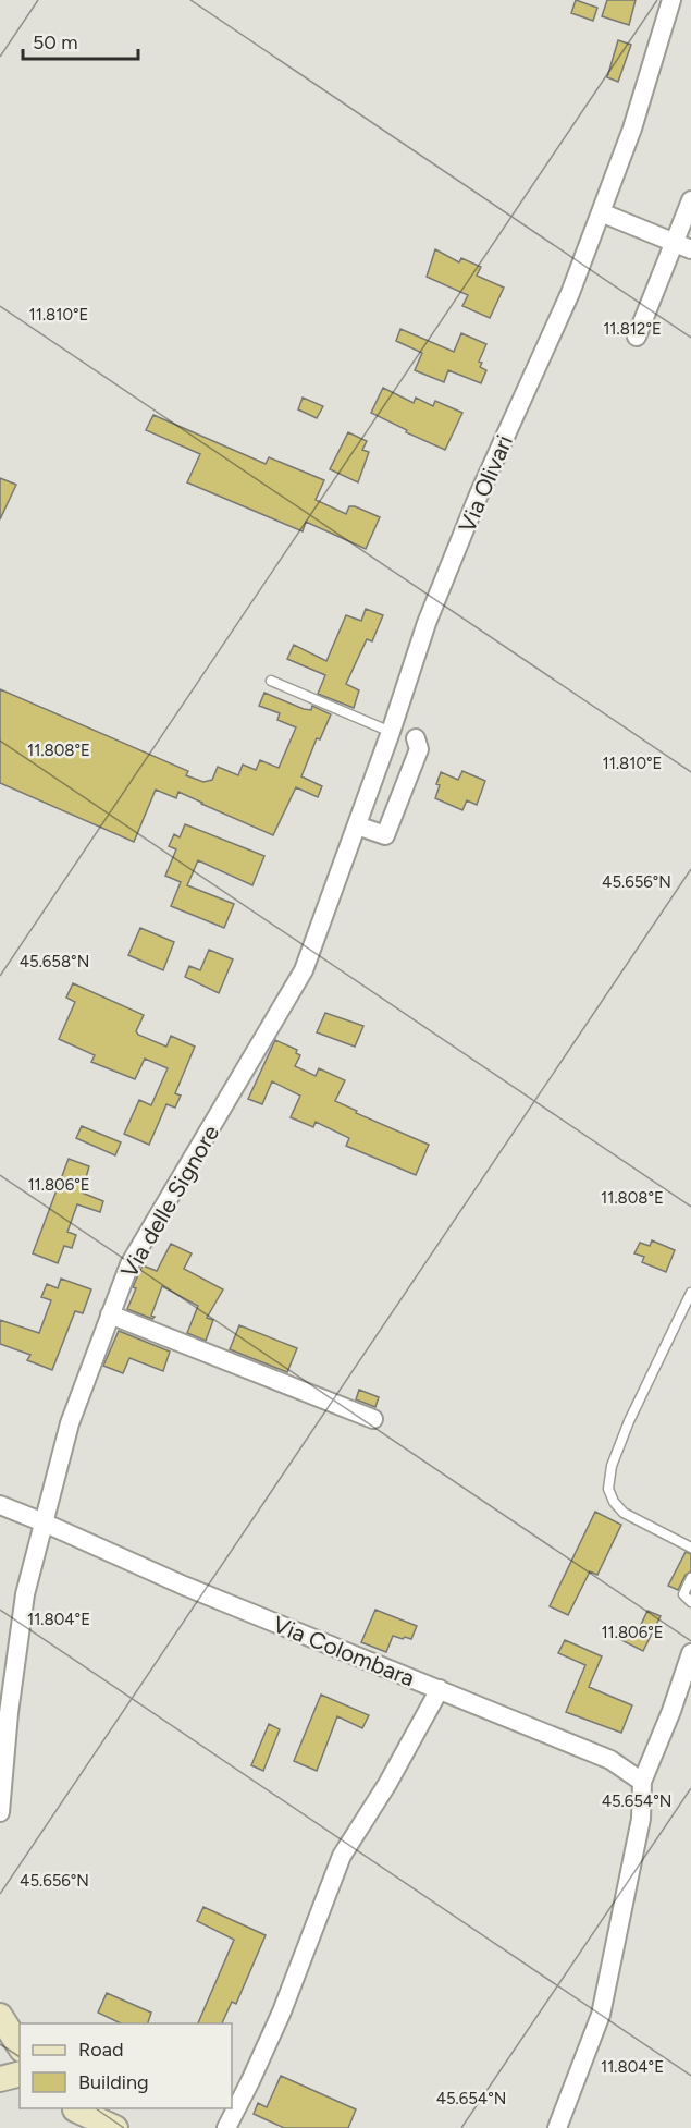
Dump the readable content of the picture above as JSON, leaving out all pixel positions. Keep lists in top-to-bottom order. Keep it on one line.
{"streets":{"street":["Via Olivari","Via delle Signore","Via Colombara"]},"crossings":[["Via Olivari","Via delle Signore"],["Via delle Signore","Via Colombara"]],"legend":["Road","Building"],"scale_bar":"50 m","coordinates":["11.810°E","11.812°E","11.808°E","45.656°N","45.658°N","11.806°E","11.804°E","45.654°N"]}
